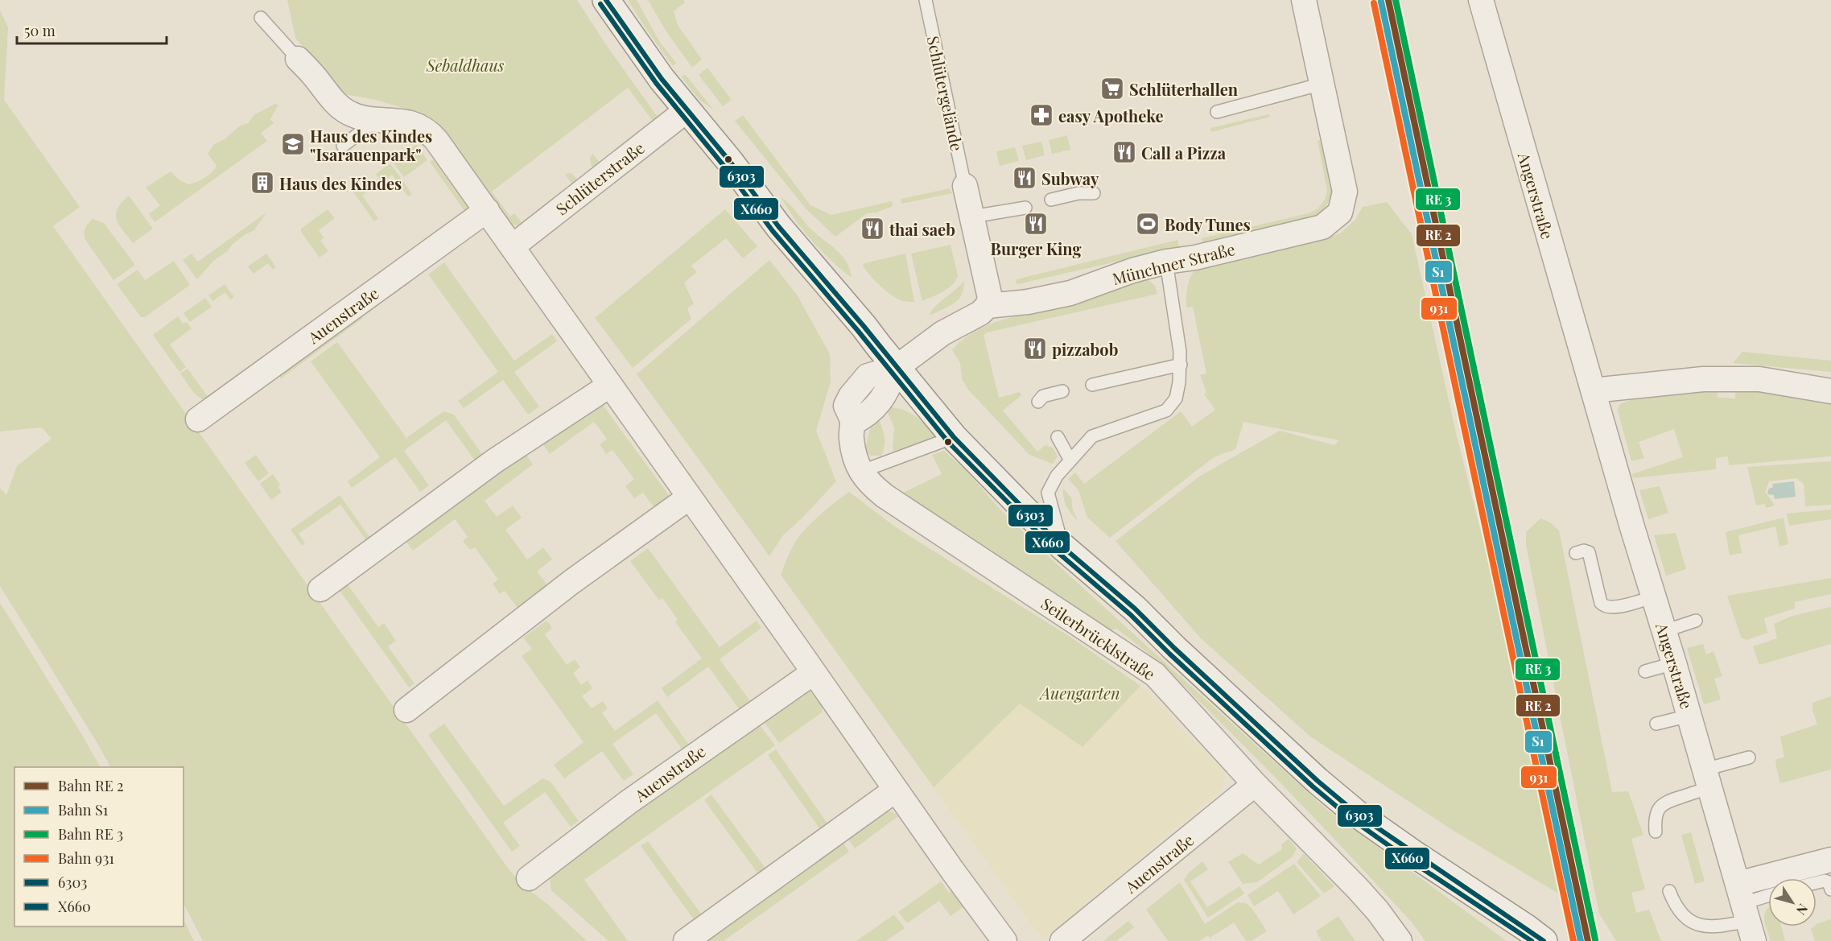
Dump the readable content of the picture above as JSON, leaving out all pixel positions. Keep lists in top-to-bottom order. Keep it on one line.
{"streets":{"street":["Schlüterstraße","Angerstraße","Münchner Straße","Auenstraße","Seilerbrücklstraße"],"lane":["Schlütergelände"]},"crossings":[["Münchner Straße","Seilerbrücklstraße"],["Auenstraße","Seilerbrücklstraße"]],"parks":["Sebaldhaus","Auengarten"],"places":{"supermarket":["Schlüterhallen"],"pharmacy":["easy Apotheke"],"school or university":["Haus des Kindes \"Isarauenpark\""],"restaurant":["Call a Pizza","Subway","Burger King","thai saeb","pizzabob"],"building":["Haus des Kindes"],"sports":["Body Tunes"]},"lines":["transit line 6303","rail line S1","rail line 931","transit line X660"],"legend":["Bahn RE 2","Bahn S1","Bahn RE 3","Bahn 931","6303","X660"],"scale_bar":"50 m","north":"bottom right"}
